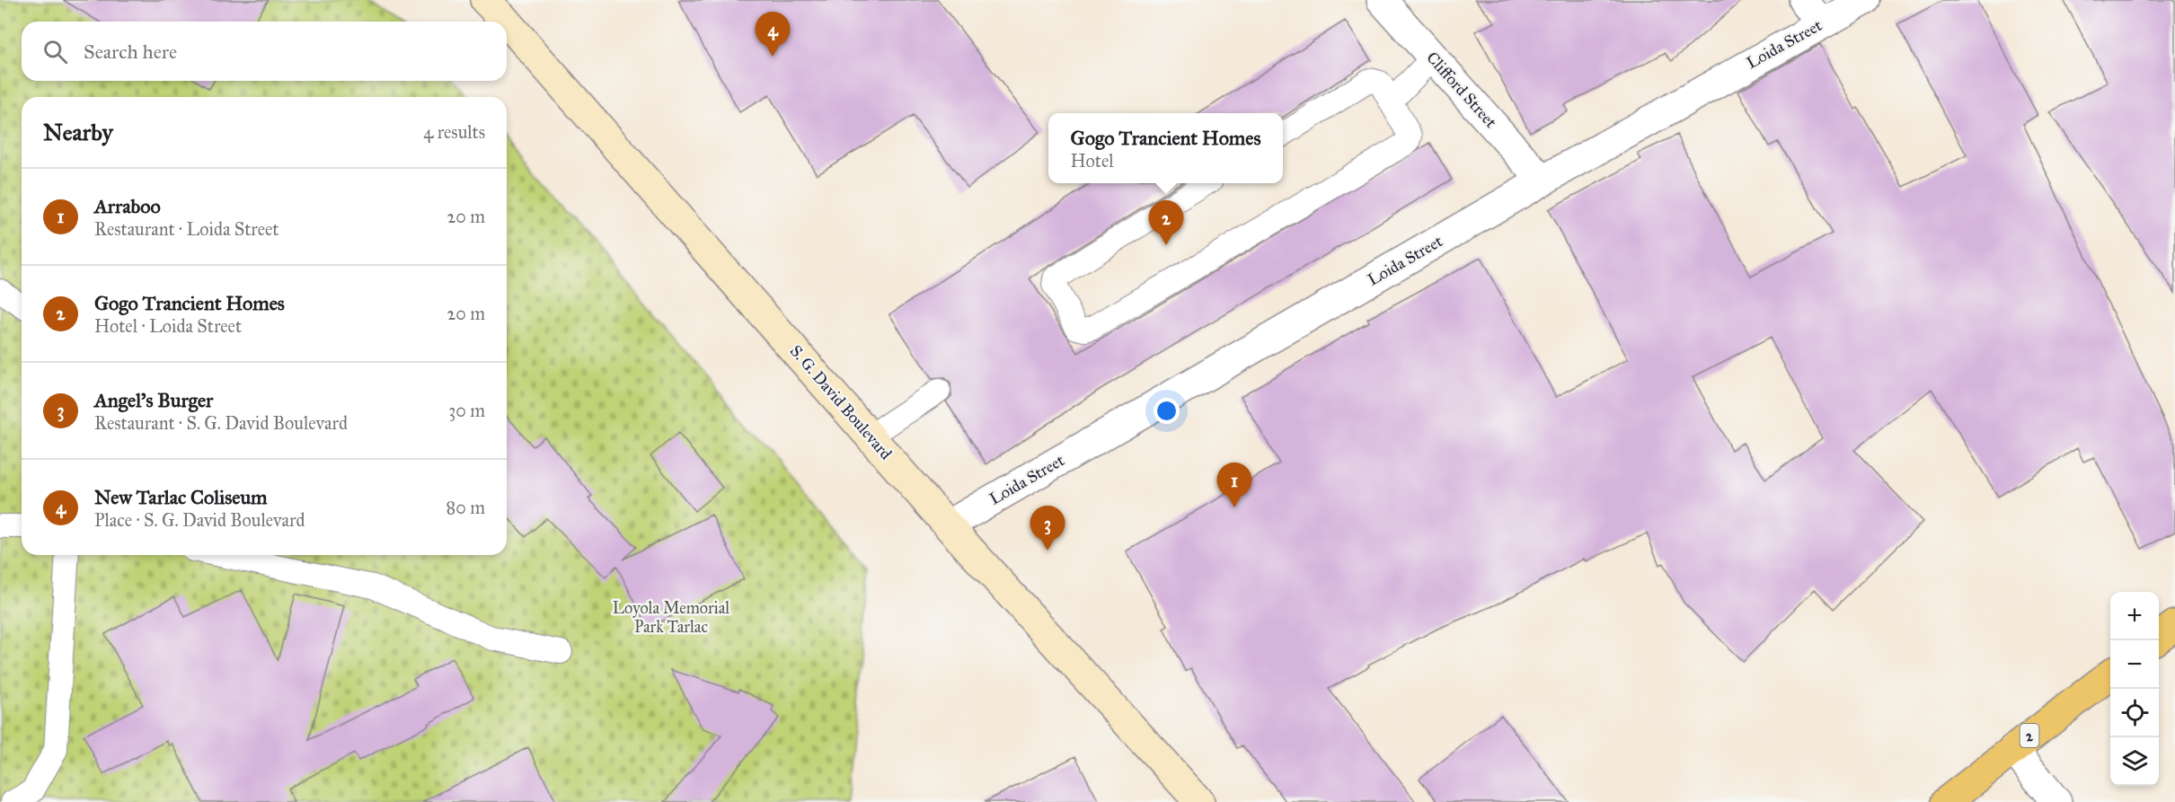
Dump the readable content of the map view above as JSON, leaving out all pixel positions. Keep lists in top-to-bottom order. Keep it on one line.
{"streets":{"highway":["2"],"street":["Loida Street","Clifford Street","S. G. David Boulevard"]},"crossings":[["Loida Street","Clifford Street"],["Loida Street","S. G. David Boulevard"]],"parks":["Loyola Memorial Park Tarlac"],"page":{"pins":["4","2","1","3"],"search":"Search here","heading":["Nearby","4 results"],"popup":["Gogo Trancient Homes","Hotel"],"list":[{"mark":"1","name":"Arraboo","note":"Restaurant · Loida Street","value":"20 m"},{"mark":"2","name":"Gogo Trancient Homes","note":"Hotel · Loida Street","value":"20 m"},{"mark":"3","name":"Angel's Burger","note":"Restaurant · S. G. David Boulevard","value":"30 m"},{"mark":"4","name":"New Tarlac Coliseum","note":"Place · S. G. David Boulevard","value":"80 m"}],"map_buttons":["+","−"]}}
